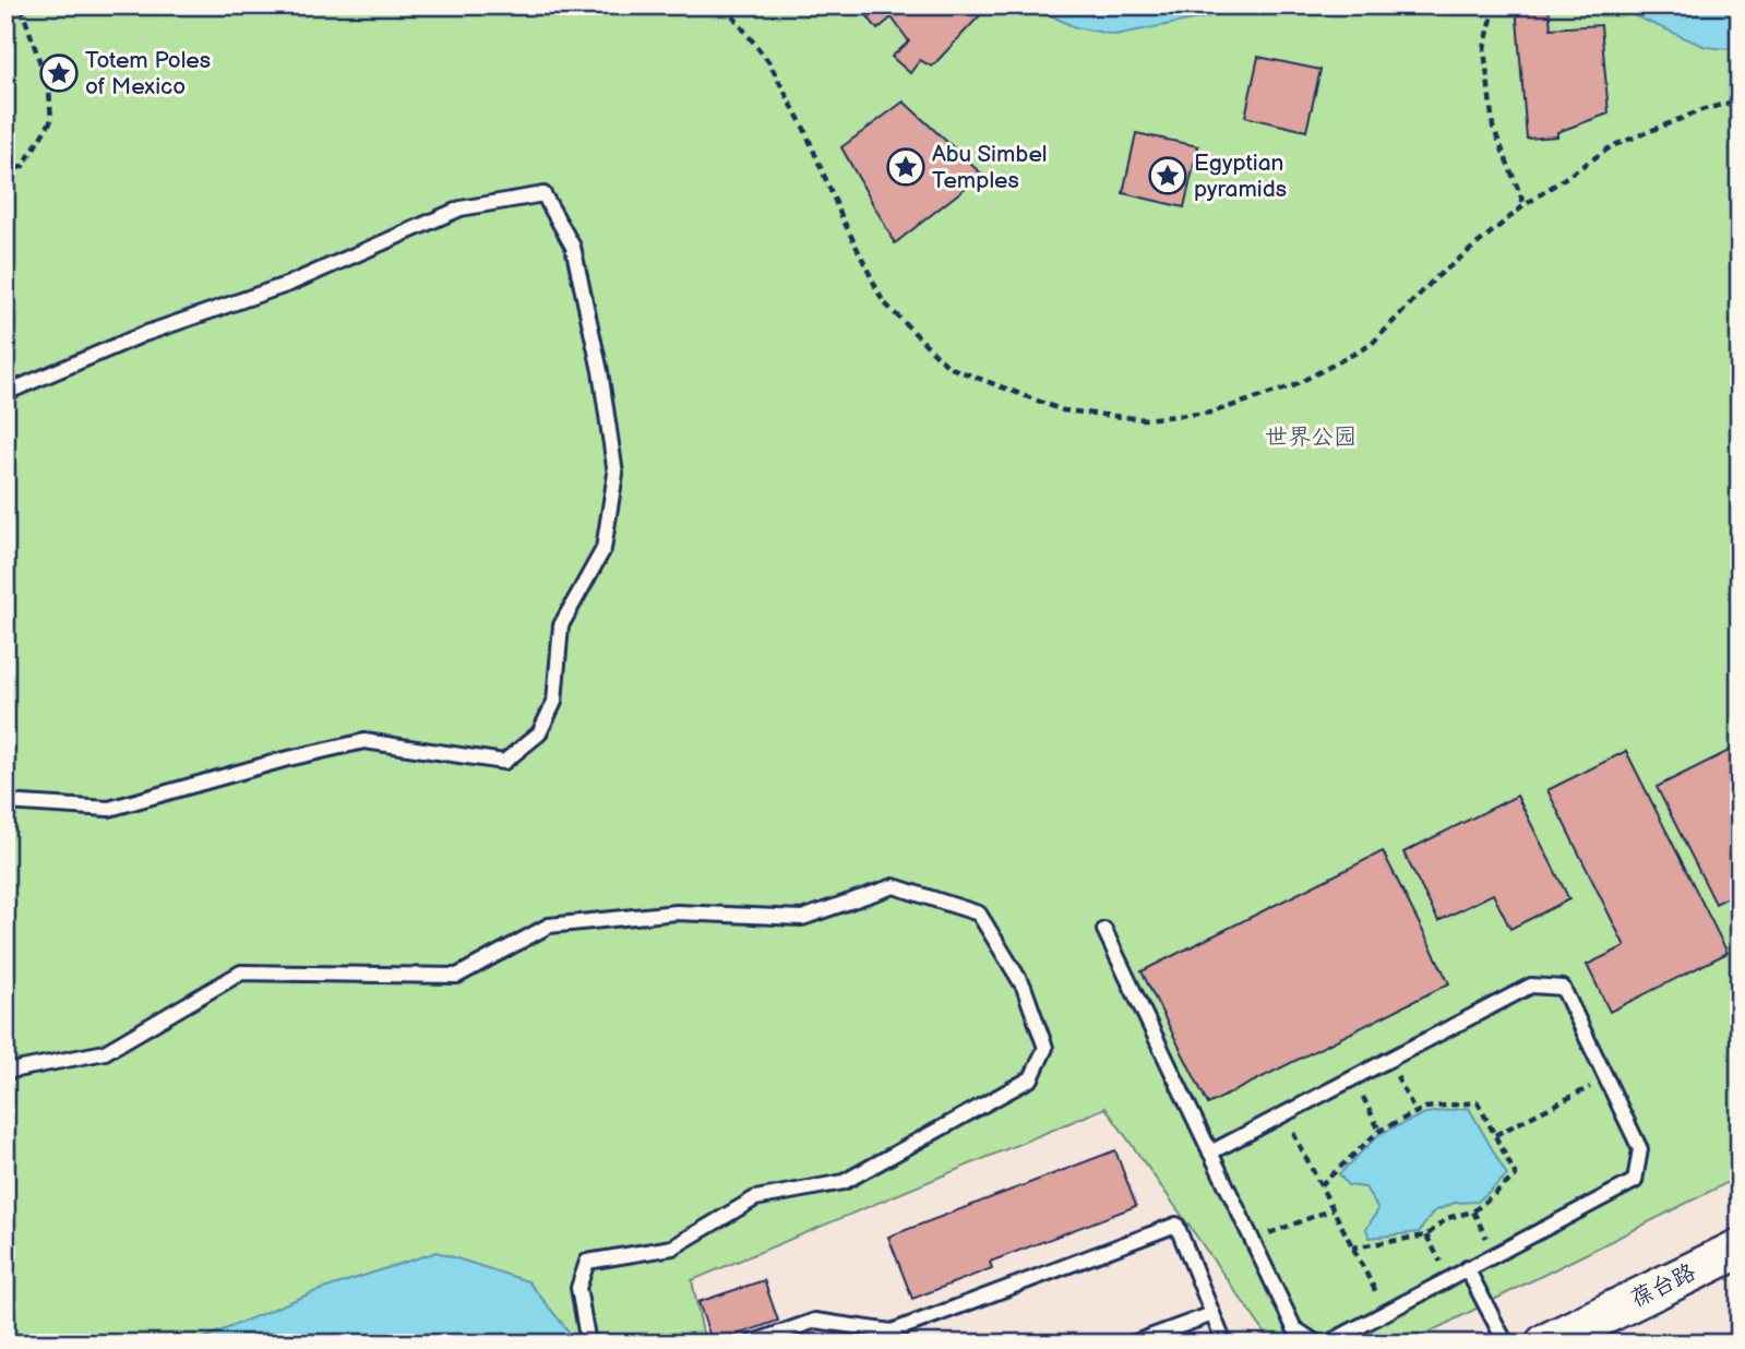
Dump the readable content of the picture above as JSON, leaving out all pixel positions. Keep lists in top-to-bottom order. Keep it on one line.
{"streets":{"street":["葆台路"]},"parks":["世界公园"],"places":{"place":["Totem Poles of Mexico","Abu Simbel Temples","Egyptian pyramids"]}}
